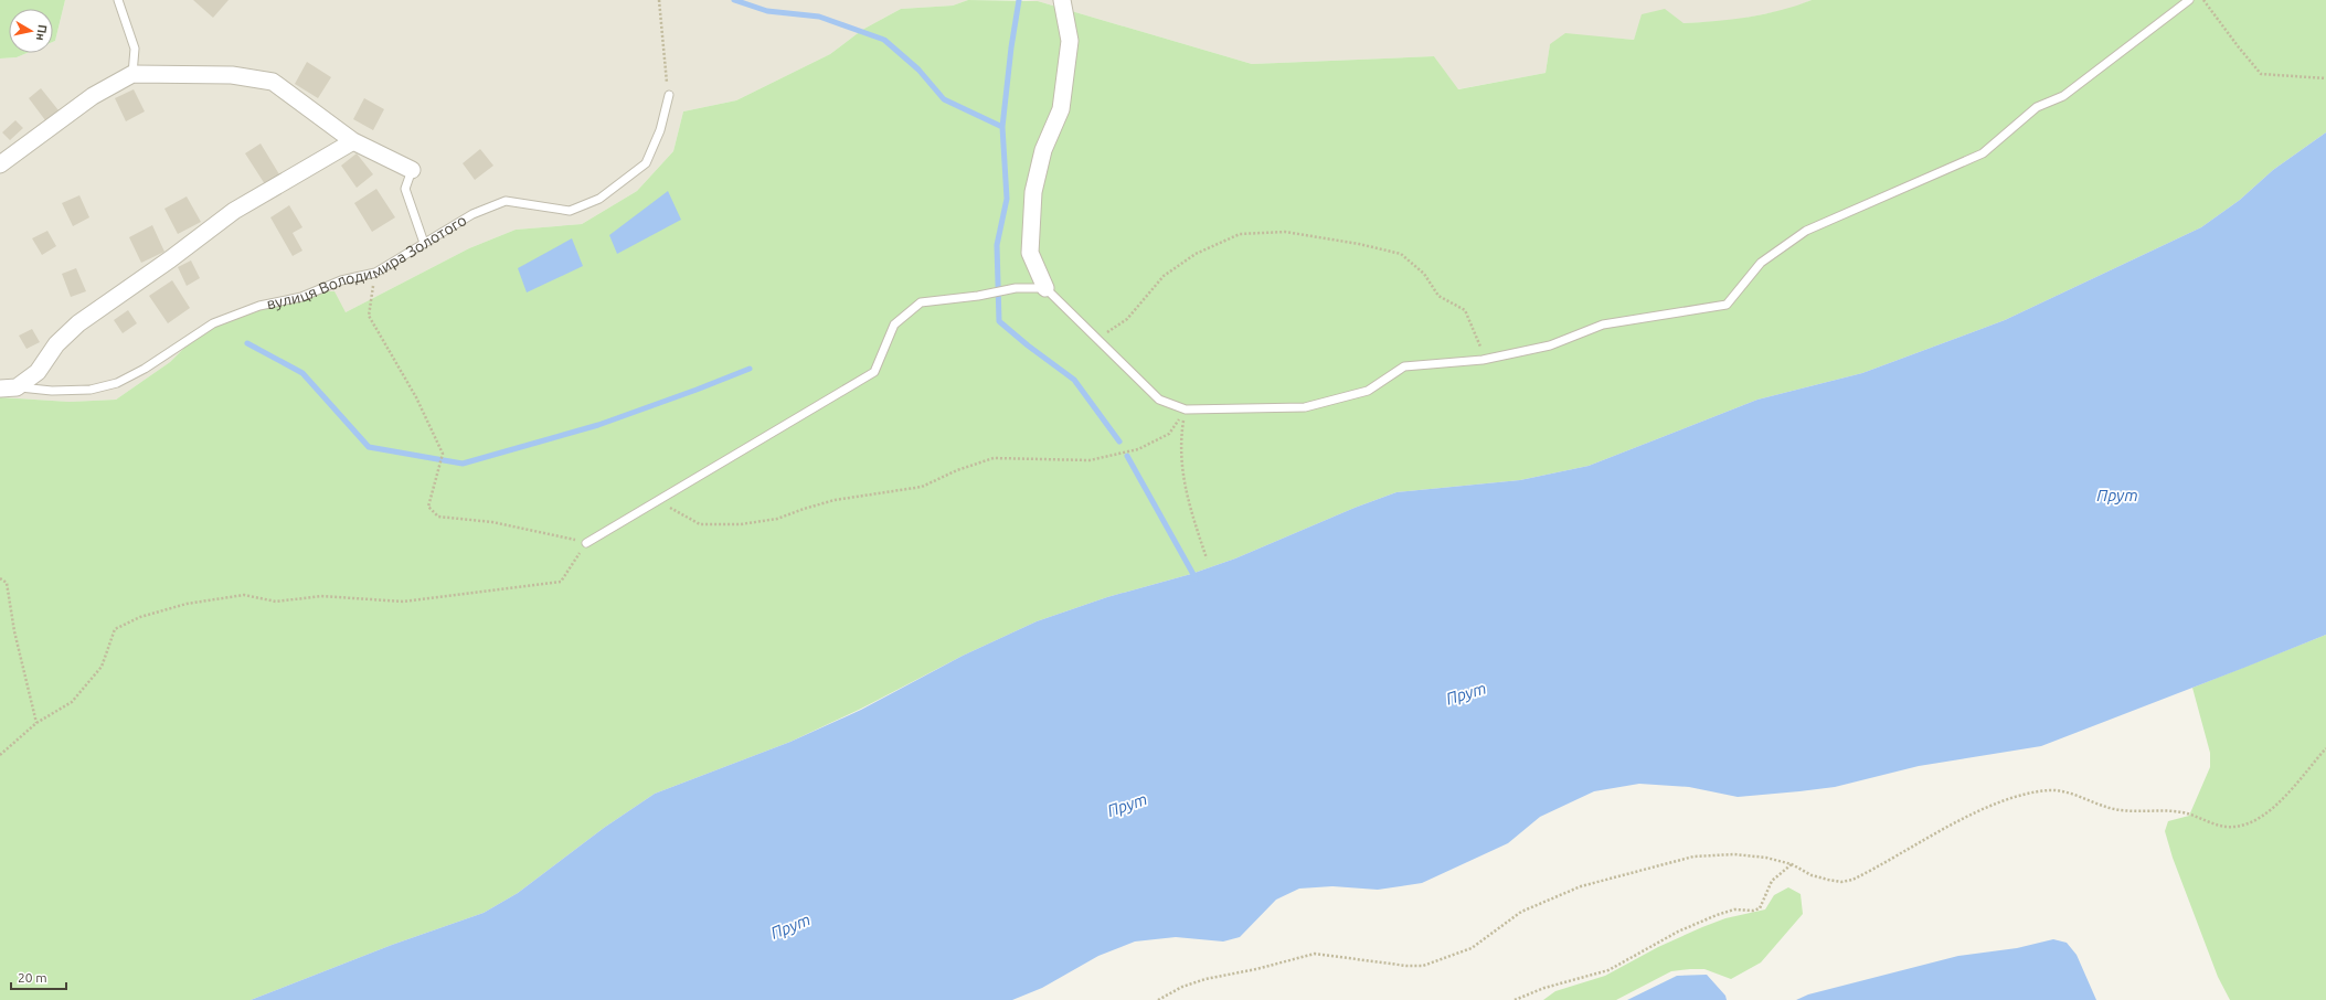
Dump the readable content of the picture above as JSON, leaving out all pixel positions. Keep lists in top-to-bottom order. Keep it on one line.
{"streets":{"street":["вулиця Володимира Золотого"]},"water":["Прут"],"scale_bar":"20 m","north":"right"}
